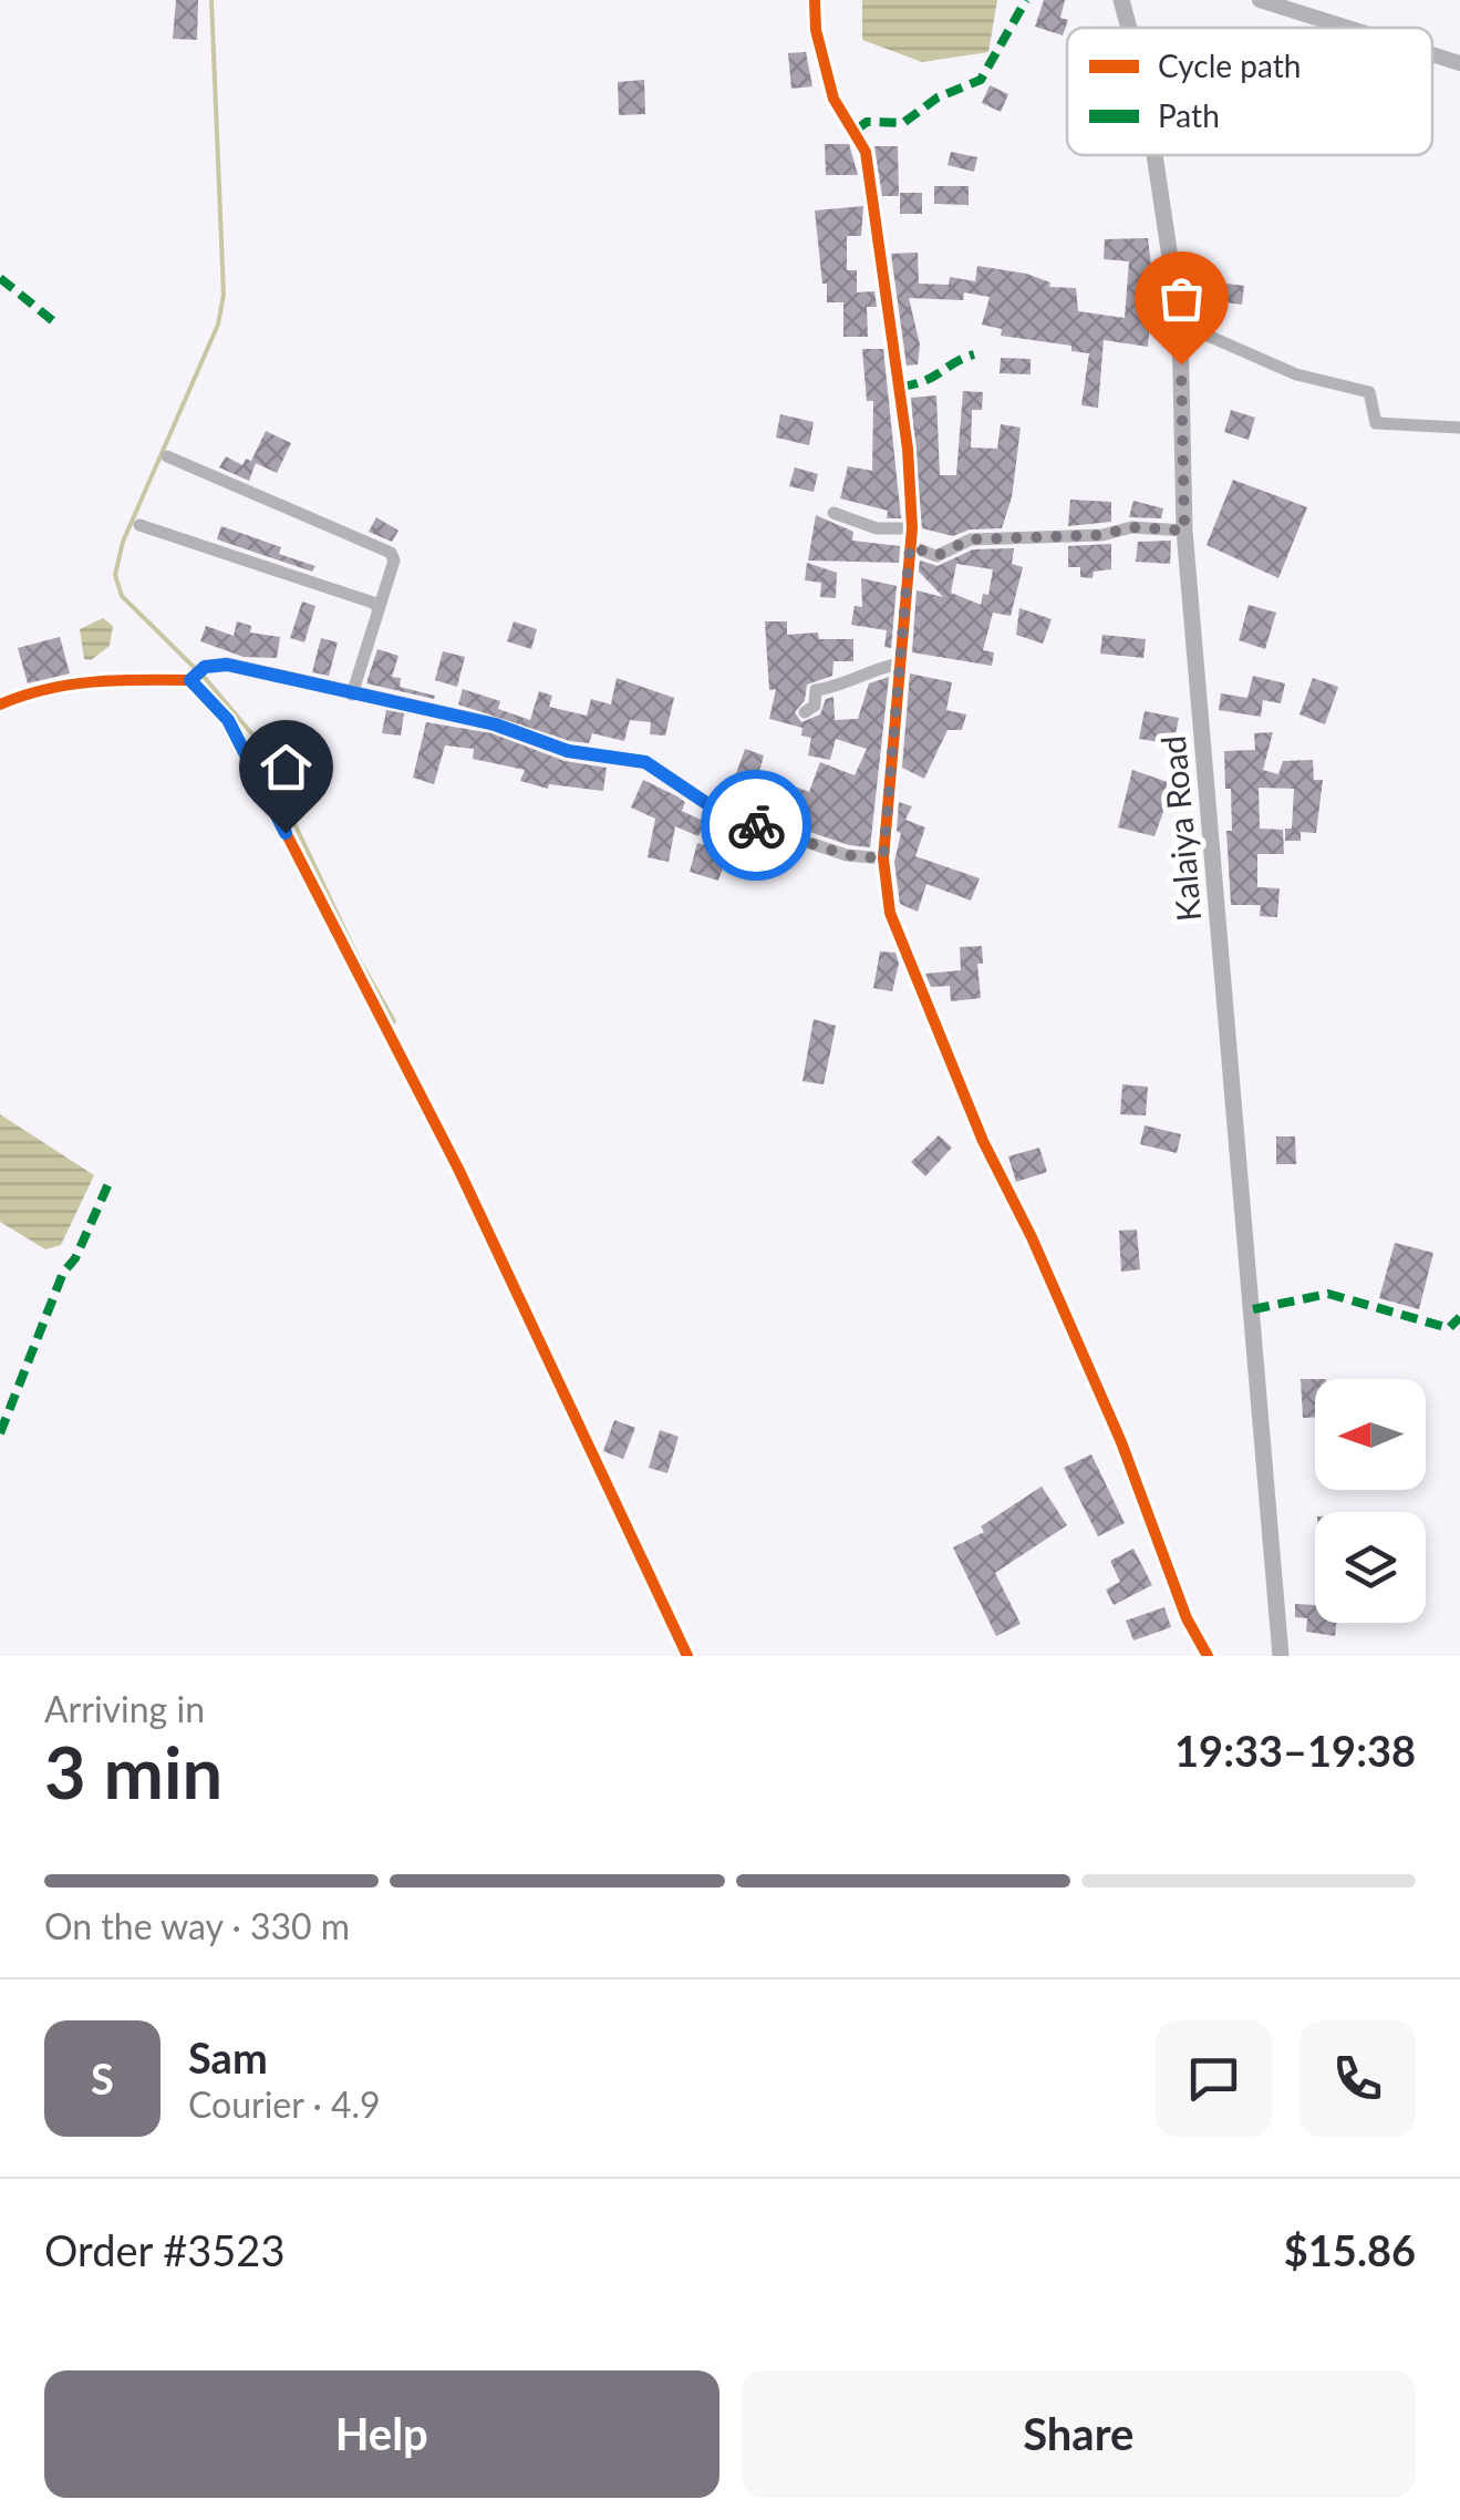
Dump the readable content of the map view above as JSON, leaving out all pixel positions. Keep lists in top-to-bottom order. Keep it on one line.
{"streets":{"main road":["Kalaiya Road"]},"legend":["Cycle path","Path"],"north":"left","page":{"heading":["3 min","Arriving in","19:33–19:38"],"panel":["Sam","Courier · 4.9","Order #3523","$15.86"],"bar":"On the way · 330 m","round":"S","buttons":["Help","Share"]}}
